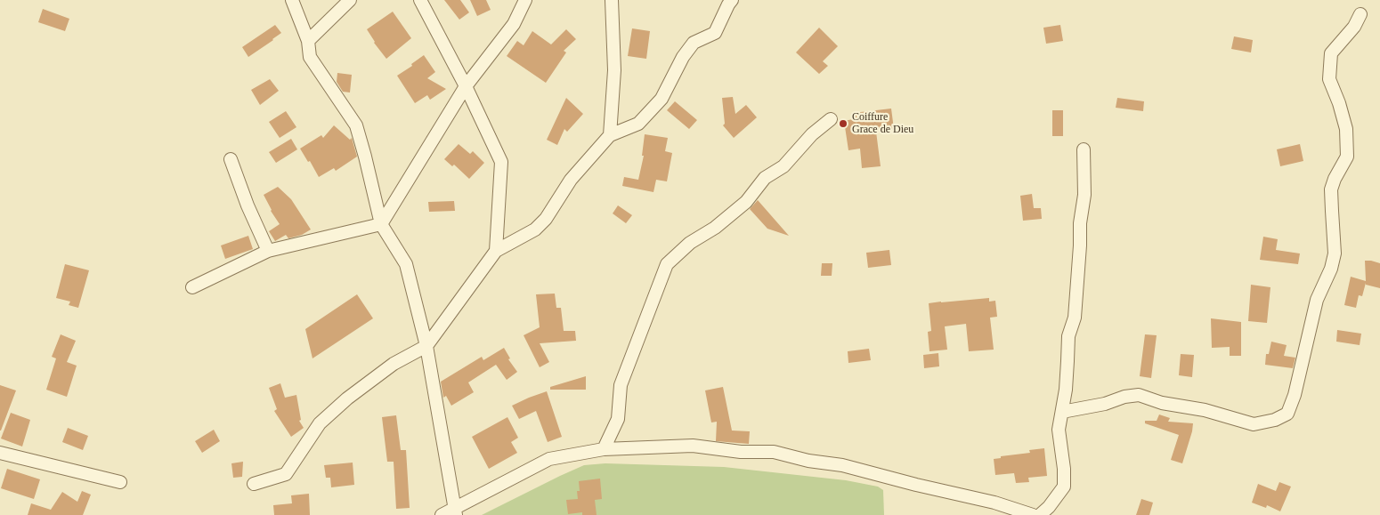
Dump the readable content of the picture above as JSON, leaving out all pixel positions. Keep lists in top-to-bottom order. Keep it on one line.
{"places":["Coiffure Grace de Dieu"]}
